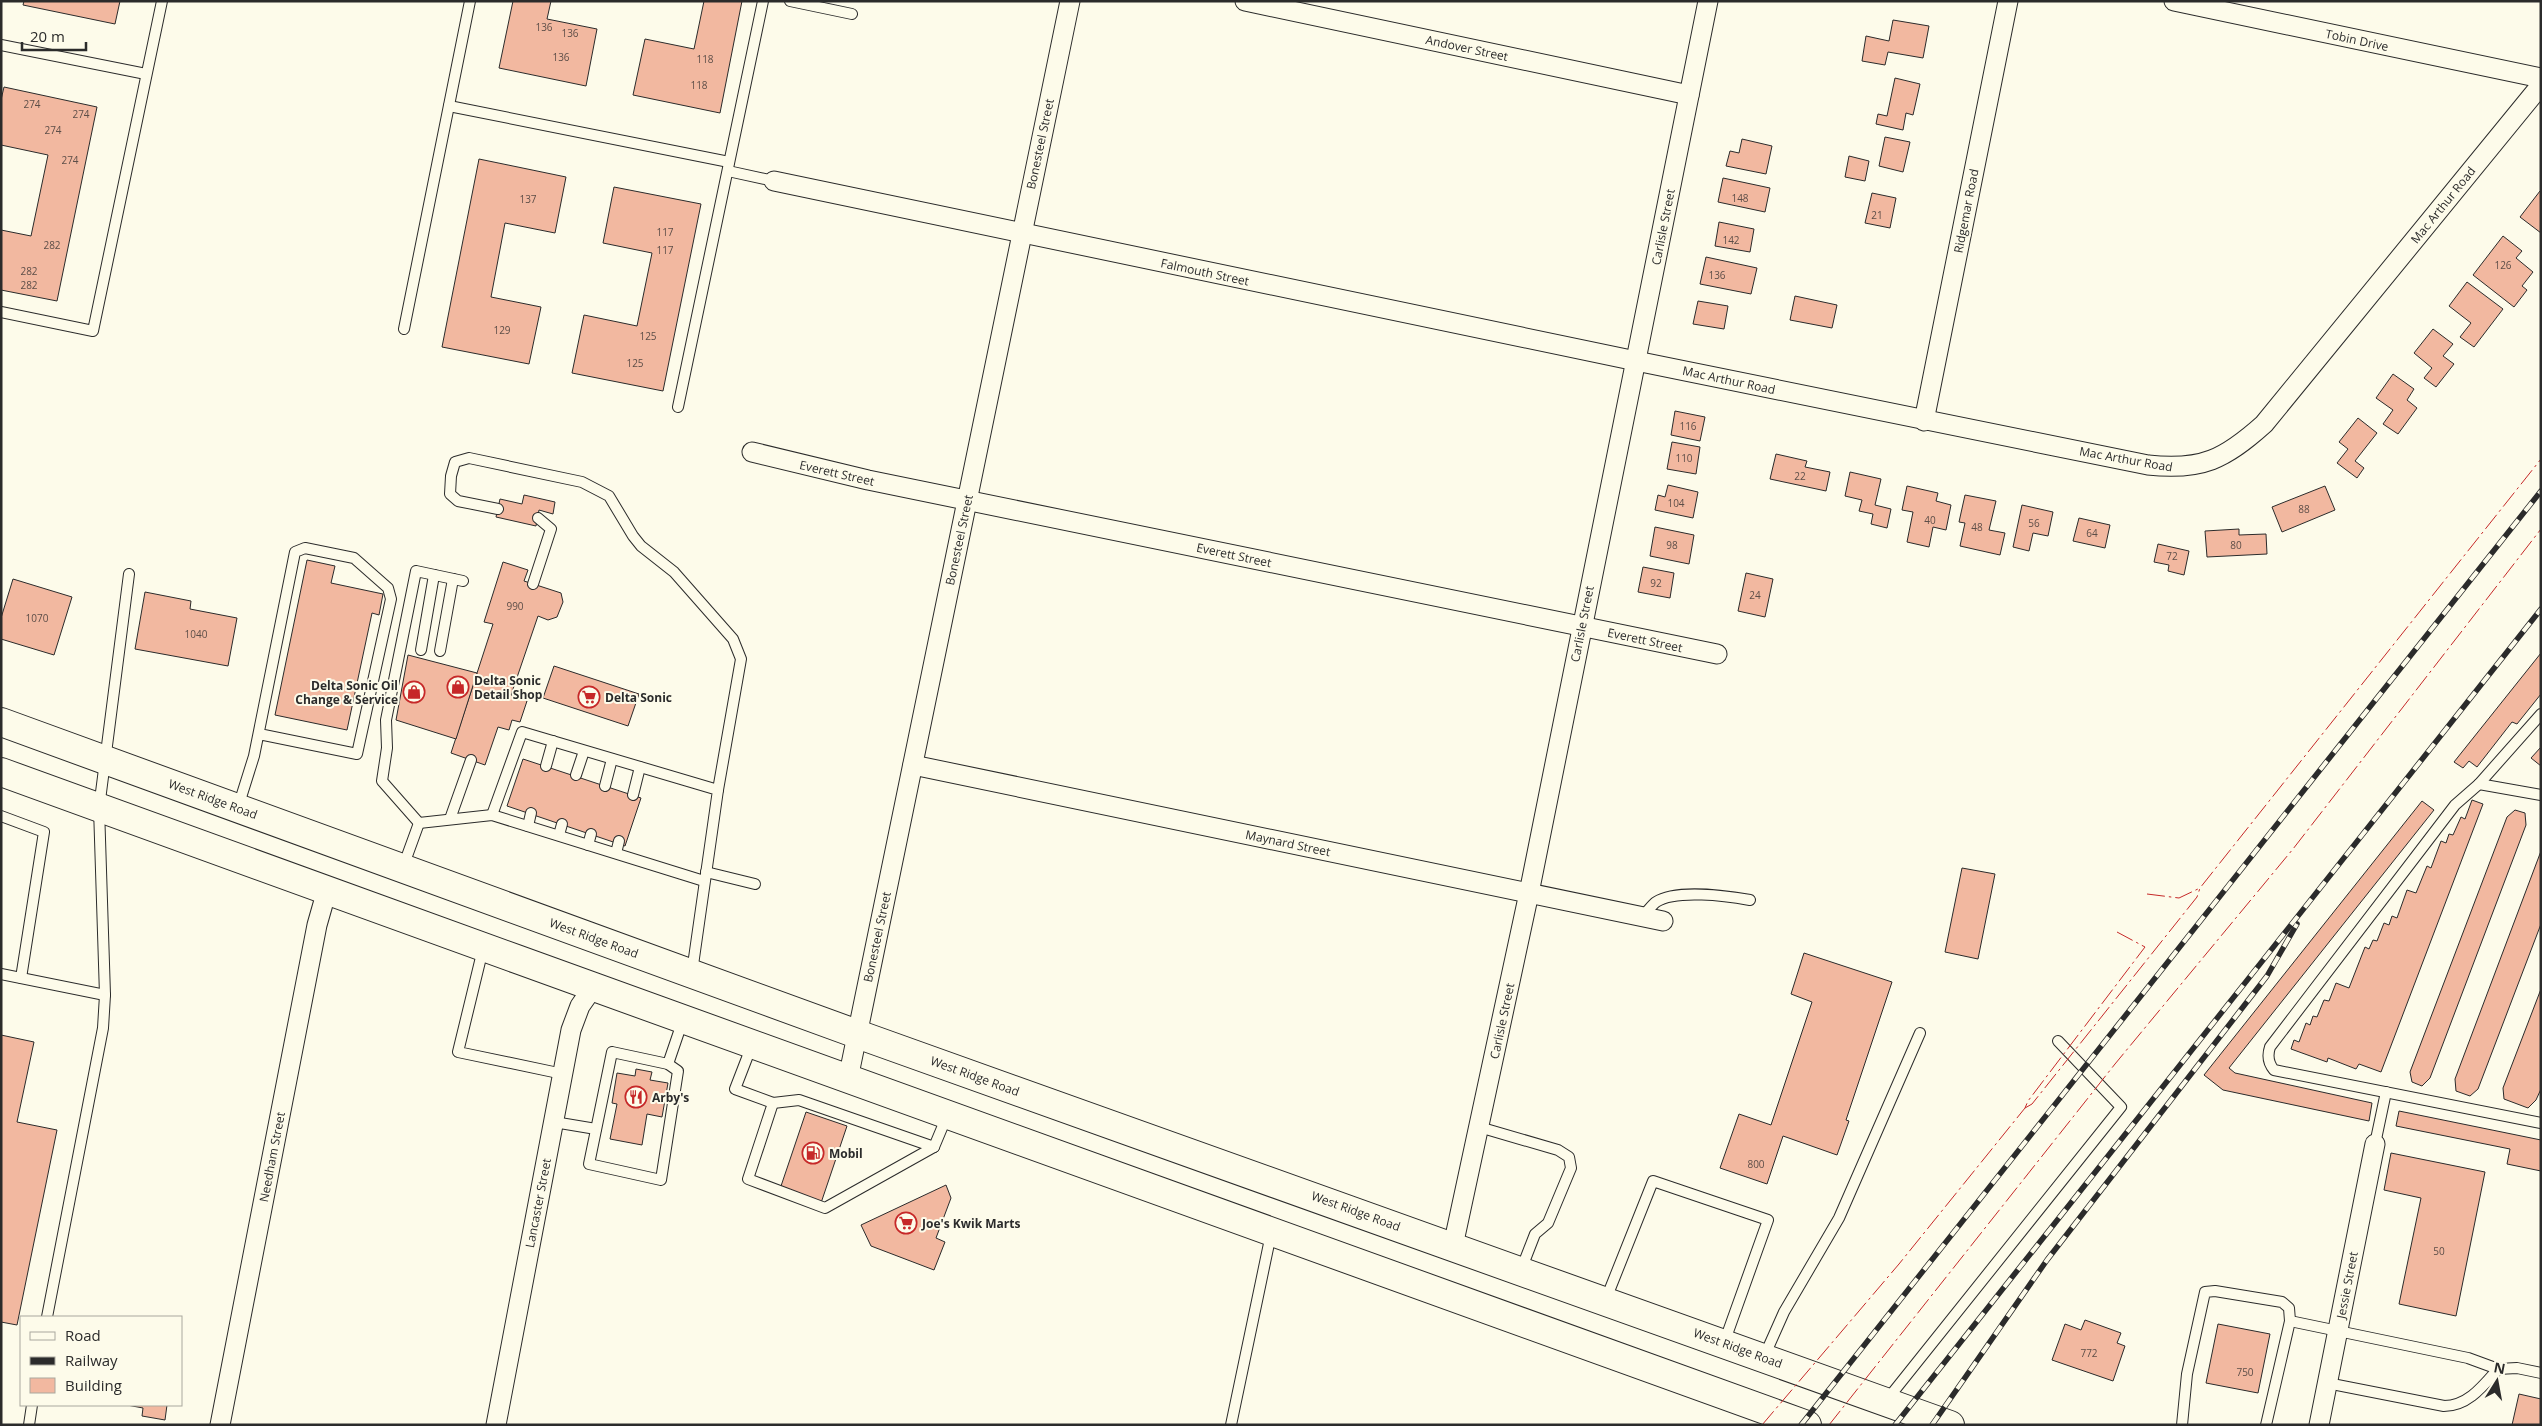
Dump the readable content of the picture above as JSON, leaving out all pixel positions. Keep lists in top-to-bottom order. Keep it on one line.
{"streets":{"highway":["West Ridge Road"],"street":["Tobin Drive","Andover Street","Bonesteel Street","Mac Arthur Road","Ridgemar Road","Carlisle Street","Falmouth Street","Everett Street","Maynard Street","Needham Street","Lancaster Street","Jessie Street"]},"crossings":[["Andover Street","Carlisle Street"],["Bonesteel Street","Falmouth Street"],["Bonesteel Street","Everett Street"],["Bonesteel Street","West Ridge Road"],["Bonesteel Street","Maynard Street"],["Mac Arthur Road","Ridgemar Road"],["Mac Arthur Road","Carlisle Street"],["Mac Arthur Road","Falmouth Street"],["Carlisle Street","Falmouth Street"],["Carlisle Street","Everett Street"],["Carlisle Street","West Ridge Road"],["Carlisle Street","Maynard Street"]],"places":{"shop":["Delta Sonic Detail Shop","Delta Sonic Oil Change & Service"],"supermarket":["Delta Sonic","Joe's Kwik Marts"],"restaurant":["Arby's"],"fuel station":["Mobil"]},"house_numbers":["136","136","136","118","118","274","274","274","274","148","137","21","117","142","282","117","126","282","136","282","129","125","125","116","110","22","104","88","40","56","48","64","98","80","72","92","24","990","1070","1040","800","50","772","750"],"legend":["Road","Railway","Building"],"scale_bar":"20 m","north":"top"}
